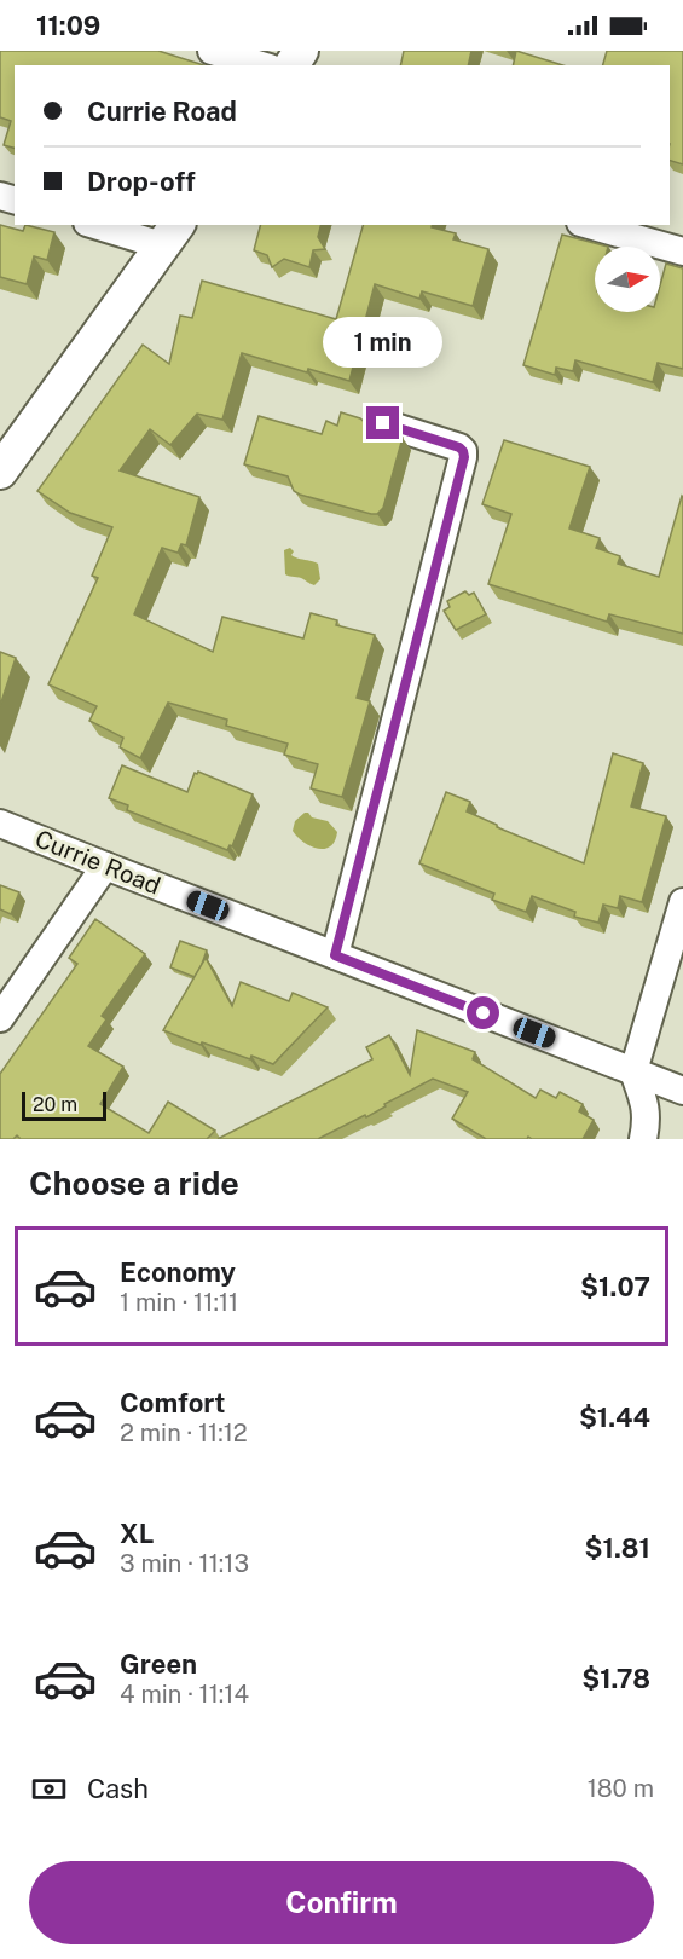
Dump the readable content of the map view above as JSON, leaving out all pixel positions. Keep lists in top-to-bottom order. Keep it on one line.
{"streets":{"street":["Currie Road"]},"scale_bar":"20 m","north":"right","page":{"status":"11:09","banner":["Currie Road","Drop-off"],"bubble":"1 min","scale":"20 m","heading":"Choose a ride","list":[{"name":"Economy","note":"1 min · 11:11","value":"$1.07"},{"name":"Comfort","note":"2 min · 11:12","value":"$1.44"},{"name":"XL","note":"3 min · 11:13","value":"$1.81"},{"name":"Green","note":"4 min · 11:14","value":"$1.78"}],"pay":["Cash","180 m"],"buttons":"Confirm"}}
